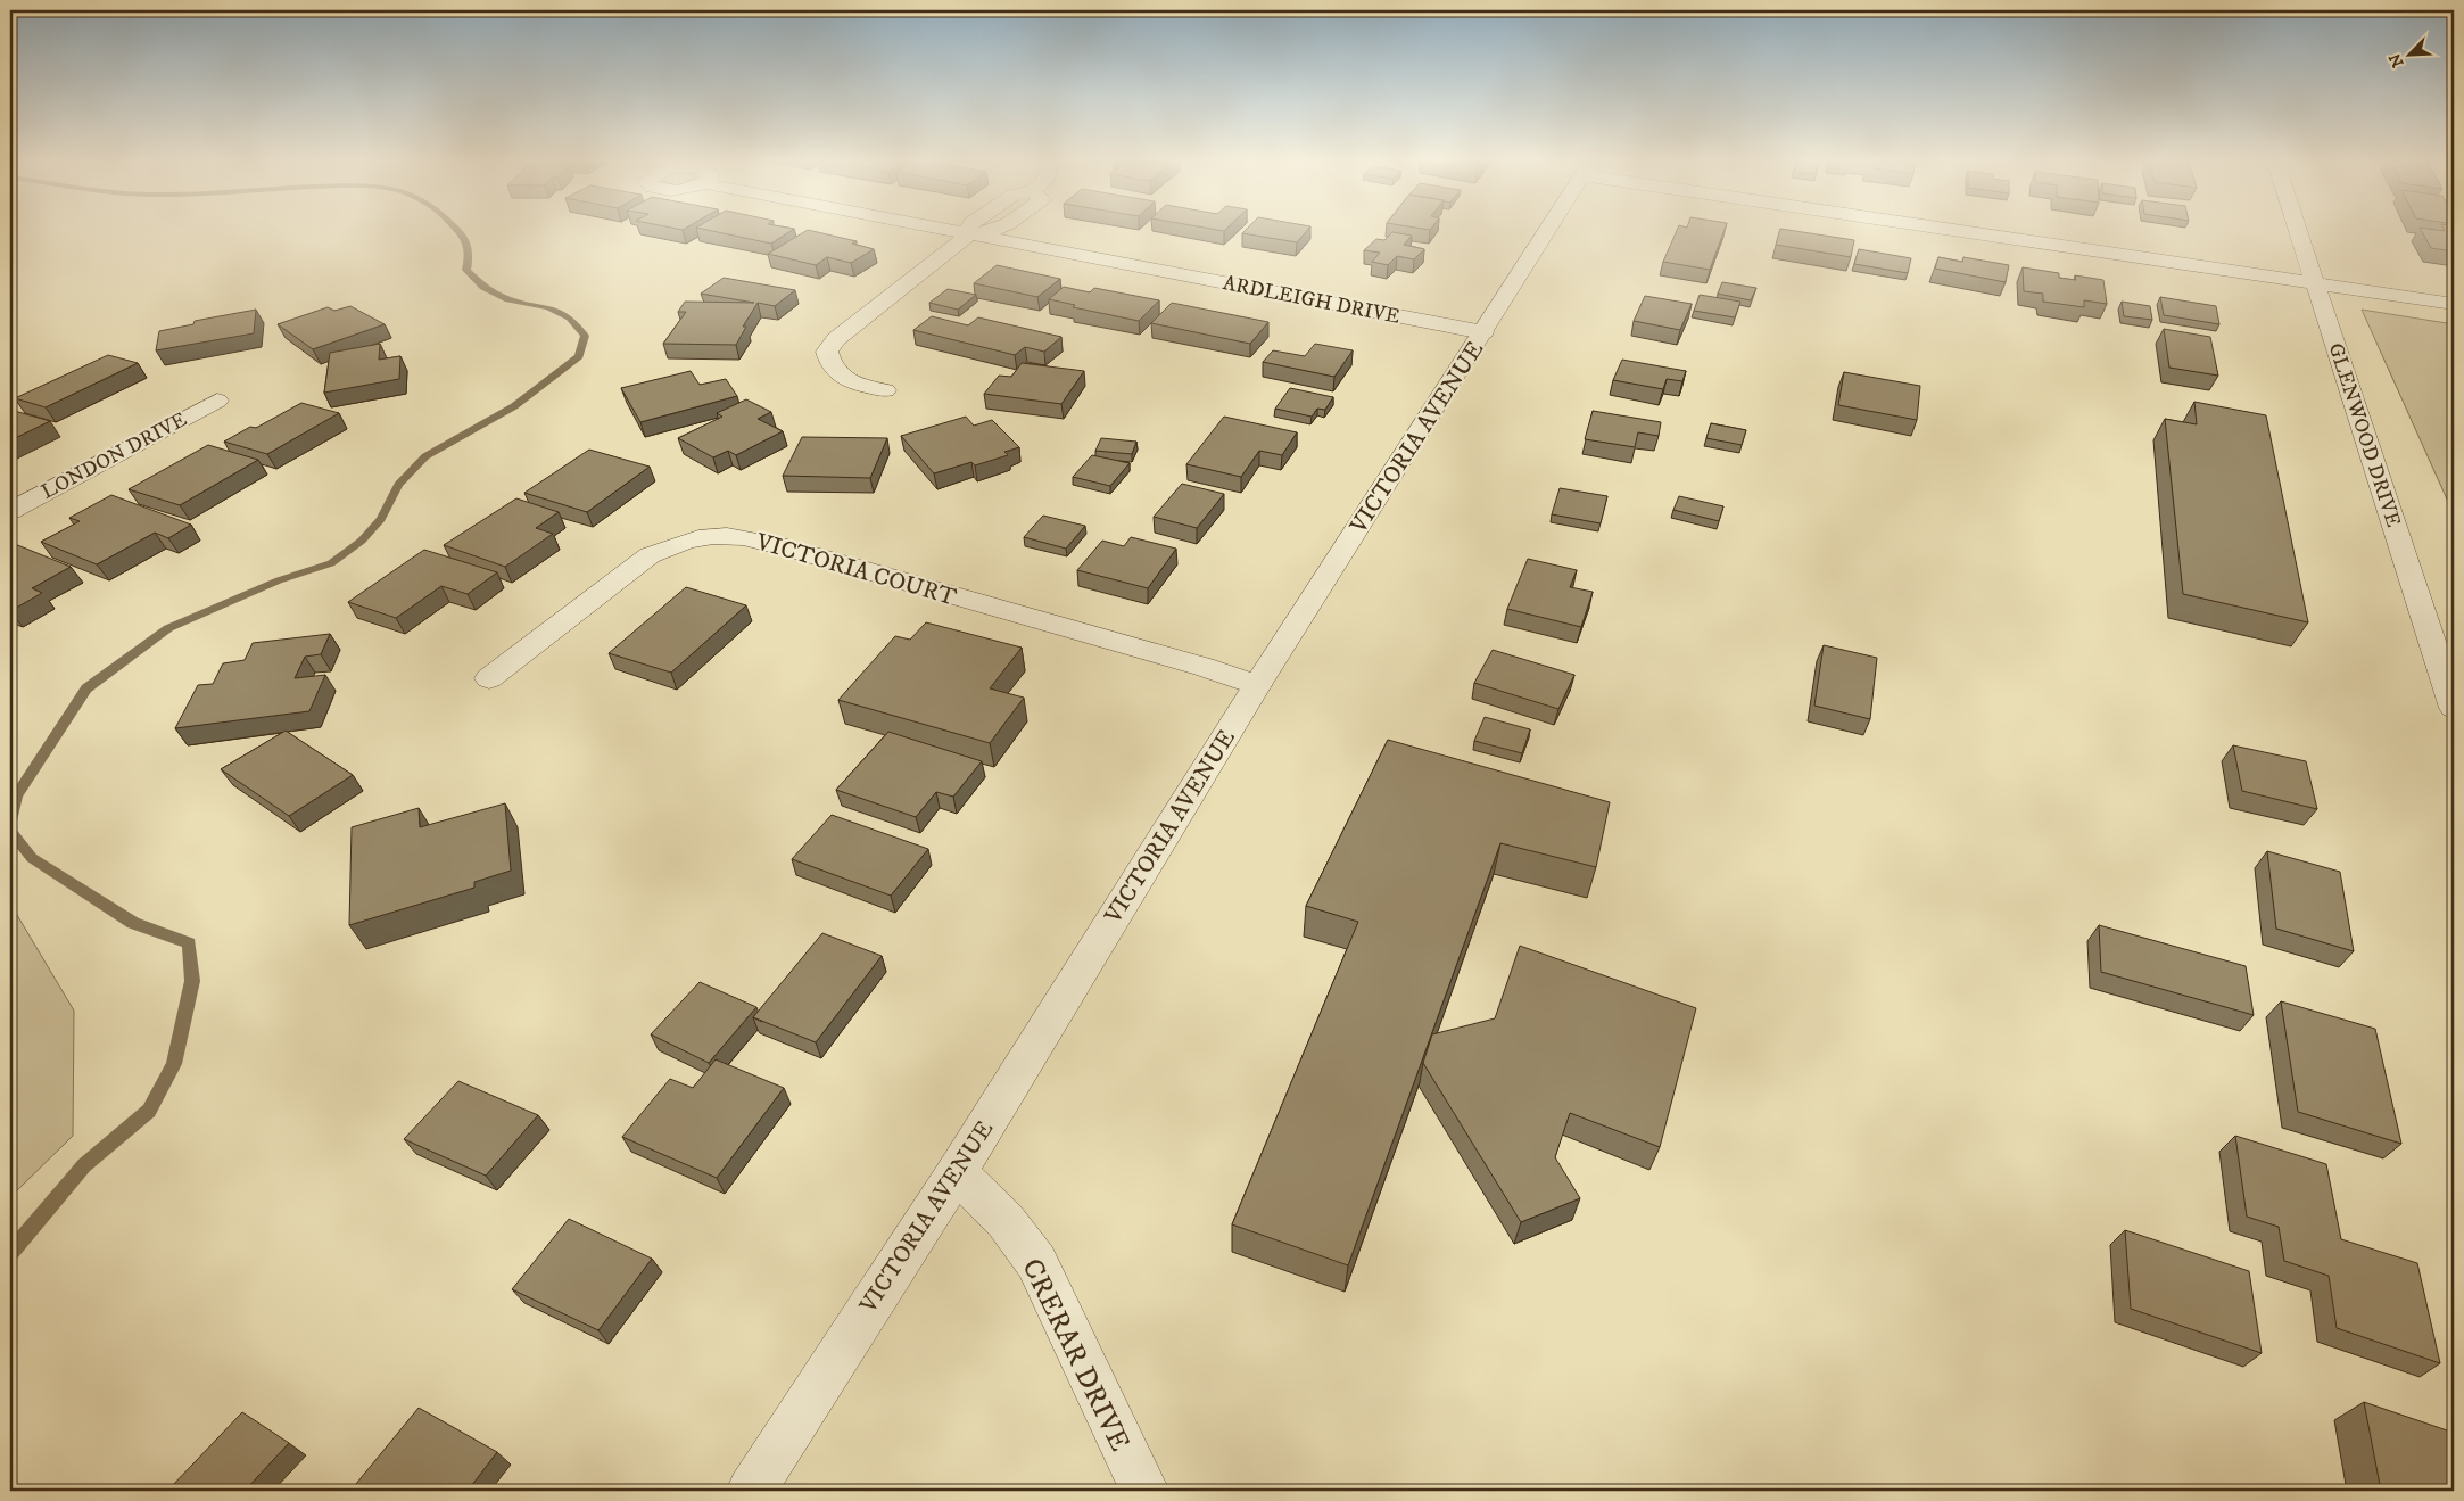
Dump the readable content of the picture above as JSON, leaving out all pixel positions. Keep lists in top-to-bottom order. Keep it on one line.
{"streets":{"street":["ARDLEIGH DRIVE","GLENWOOD DRIVE","VICTORIA AVENUE","LONDON DRIVE","VICTORIA COURT","CRERAR DRIVE"]},"crossings":[["ARDLEIGH DRIVE","VICTORIA AVENUE"],["VICTORIA AVENUE","VICTORIA COURT"],["VICTORIA AVENUE","CRERAR DRIVE"]],"north":"bottom left"}
